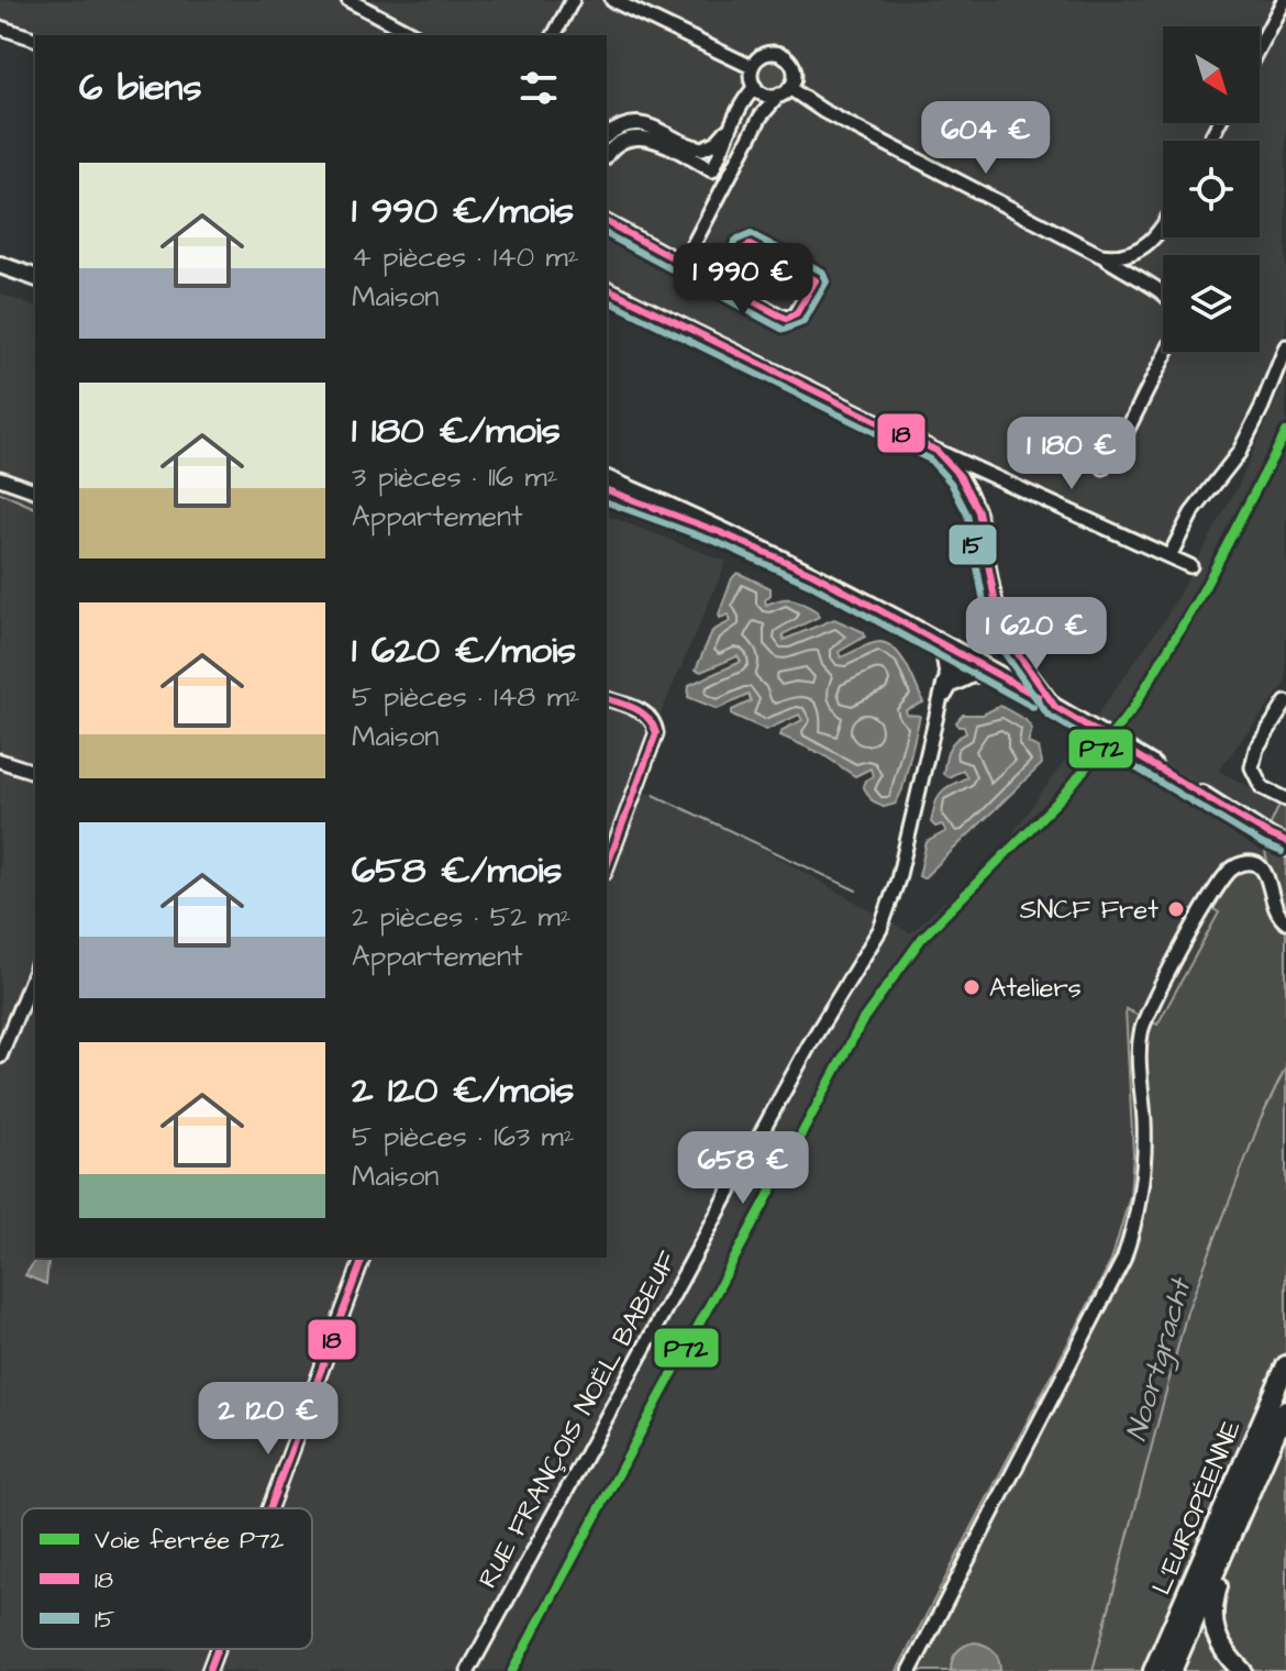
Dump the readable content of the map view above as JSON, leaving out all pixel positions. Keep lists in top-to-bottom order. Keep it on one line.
{"streets":{"highway":["L'EUROPÉENNE"],"street":["RUE FRANÇOIS NOËL BABEUF"]},"water":["Noortgracht"],"places":["SNCF Fret","Ateliers"],"lines":["transit line 18","transit line 15","rail line P72"],"legend":["Voie ferrée P72","18","15"],"north":"bottom right","page":{"heading":"6 biens","price":["604 €","1 990 €","1 180 €","1 620 €","658 €","2 120 €"],"list":[{"name":"1 990 €/mois","note":"4 pièces · 140 m² · Maison"},{"name":"1 180 €/mois","note":"3 pièces · 116 m² · Appartement"},{"name":"1 620 €/mois","note":"5 pièces · 148 m² · Maison"},{"name":"658 €/mois","note":"2 pièces · 52 m² · Appartement"},{"name":"2 120 €/mois","note":"5 pièces · 163 m² · Maison"}]}}
